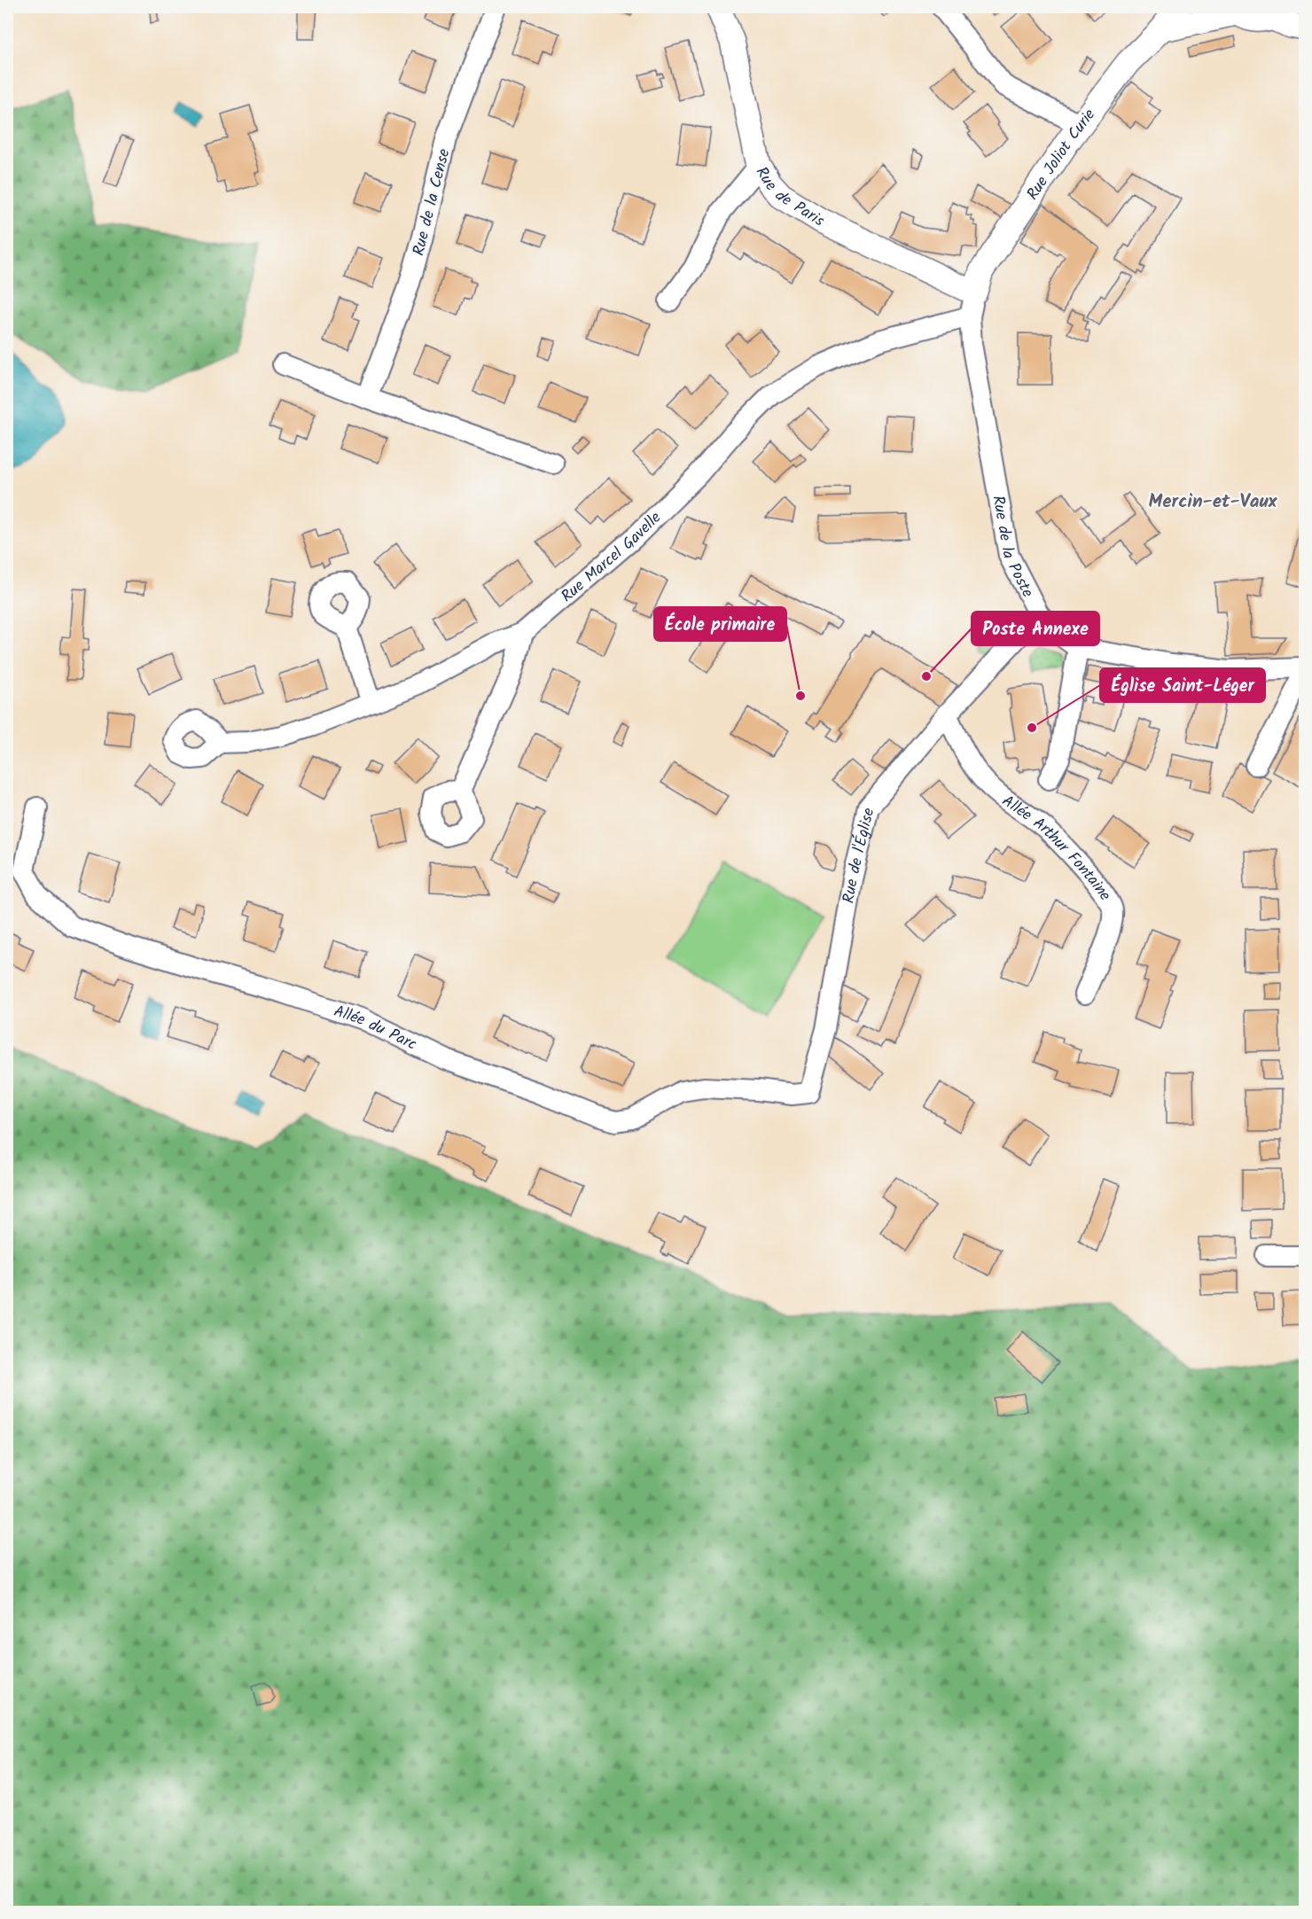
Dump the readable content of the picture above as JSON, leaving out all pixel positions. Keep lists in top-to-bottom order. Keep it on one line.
{"streets":{"street":["Rue Joliot Curie","Rue de Paris","Rue de la Cense","Rue de la Poste","Rue Marcel Gavelle","Allée Arthur Fontaine","Rue de l'Église","Allée du Parc"]},"crossings":[["Rue Joliot Curie","Rue de Paris"],["Rue Joliot Curie","Rue de la Poste"],["Rue de Paris","Rue de la Poste"],["Rue de la Poste","Rue Marcel Gavelle"],["Rue de la Poste","Rue de l'Église"],["Allée Arthur Fontaine","Rue de l'Église"],["Rue de l'Église","Allée du Parc"]],"districts":["Mercin-et-Vaux"],"places":["Poste Annexe","École primaire","Église Saint-Léger"]}
